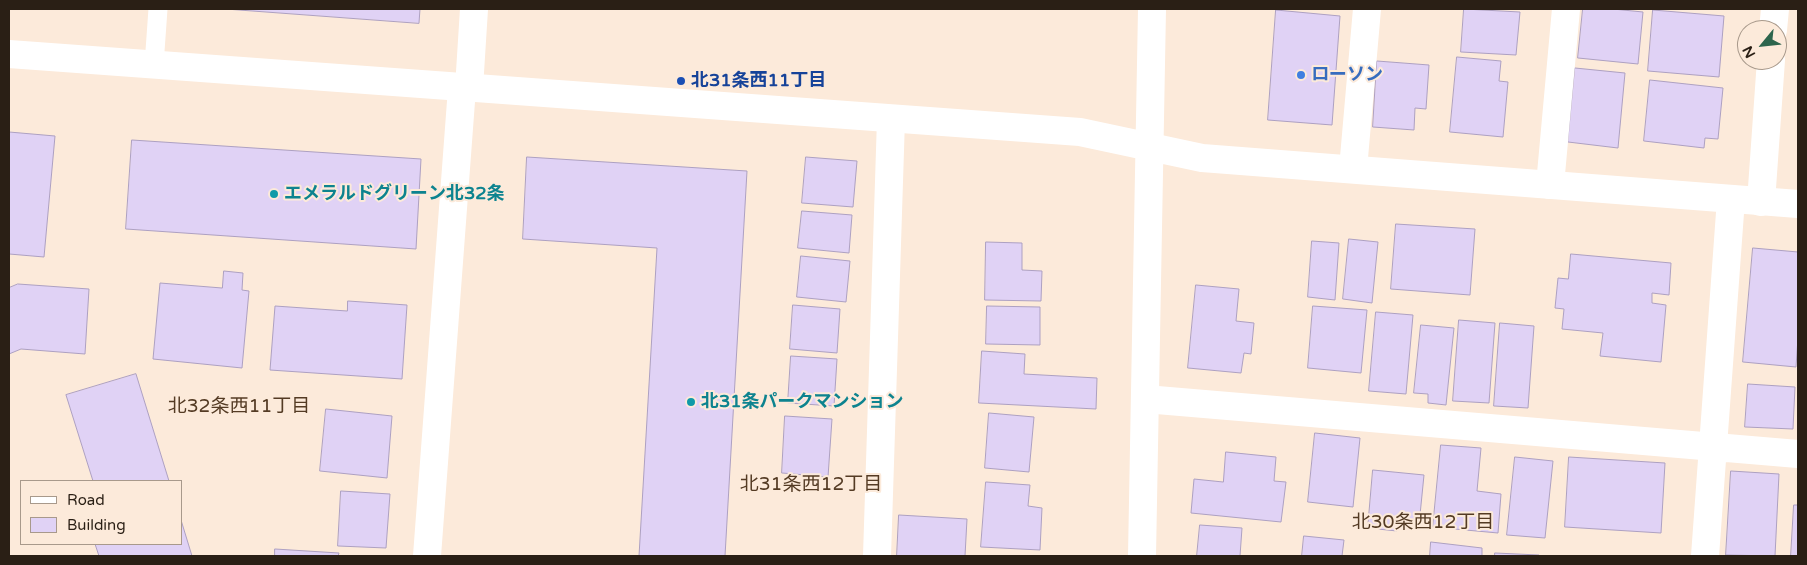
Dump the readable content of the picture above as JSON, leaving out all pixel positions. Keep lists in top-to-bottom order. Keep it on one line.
{"districts":["北32条西11丁目","北31条西12丁目","北30条西12丁目"],"places":["ローソン","北31条西11丁目","エメラルドグリーン北32条","北31条パークマンション"],"legend":["Road","Building"],"north":"bottom left"}
